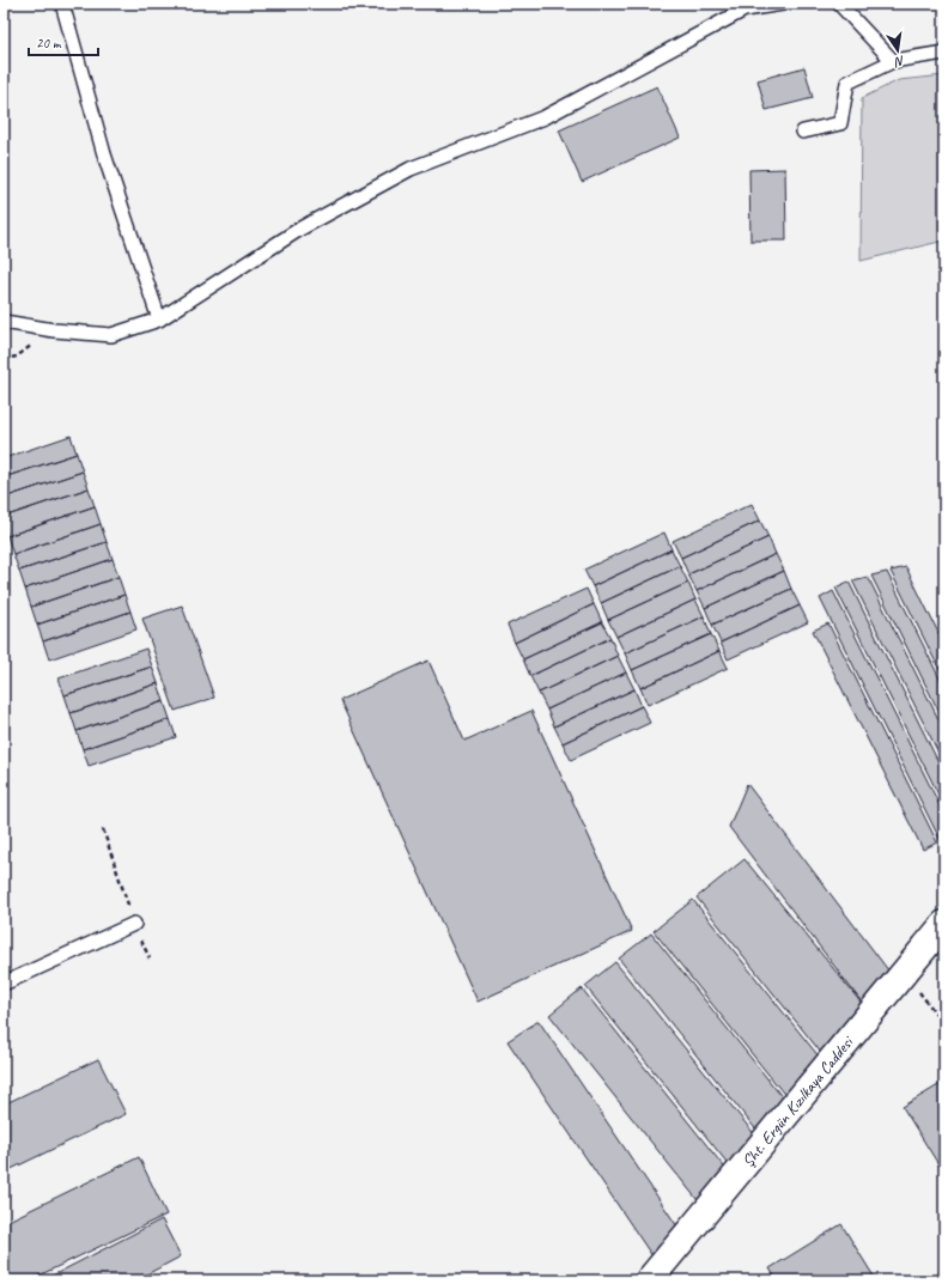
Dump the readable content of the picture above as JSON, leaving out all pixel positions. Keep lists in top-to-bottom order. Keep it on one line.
{"streets":{"street":["Şht. Ergün Kızılkaya Caddesi"]},"scale_bar":"20 m","north":"bottom"}
